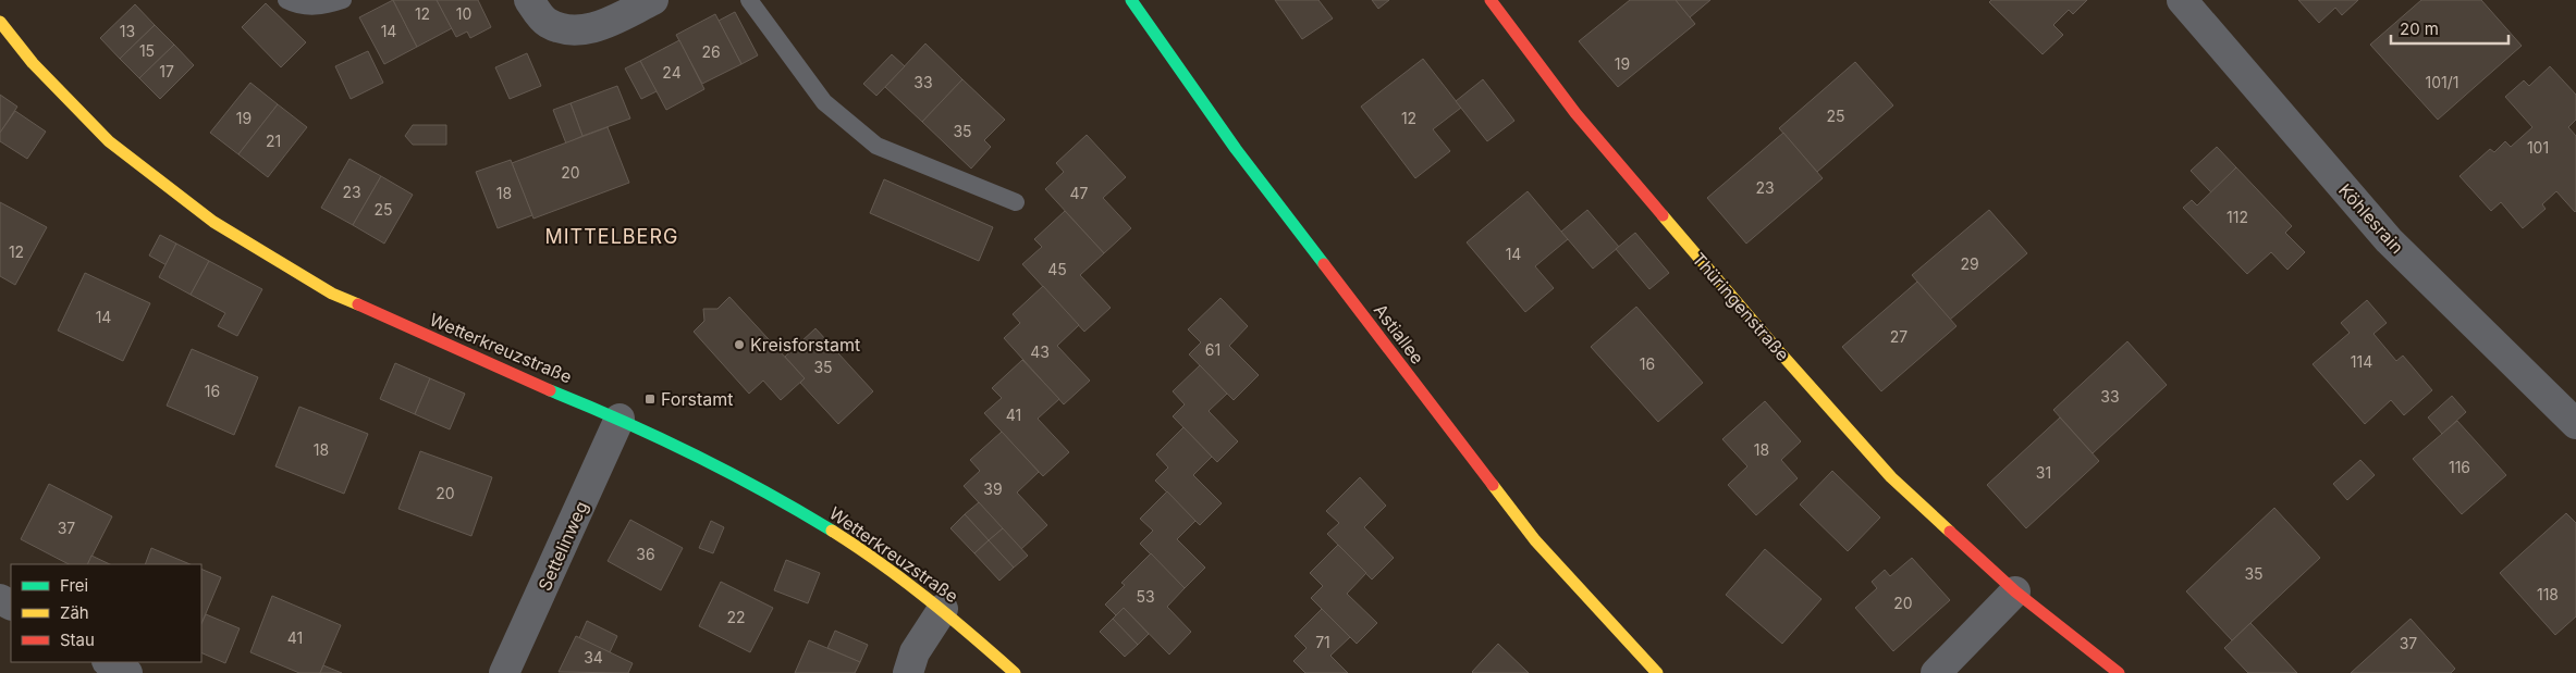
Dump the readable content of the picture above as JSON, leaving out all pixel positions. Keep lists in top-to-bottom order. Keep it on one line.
{"streets":{"street":["Köhlesrain","Thüringenstraße","Astiallee","Wetterkreuzstraße","Settelinweg"]},"crossings":[["Wetterkreuzstraße","Settelinweg"]],"districts":["MITTELBERG"],"places":{"other":["Kreisforstamt"],"transit":["Forstamt"]},"house_numbers":["12","10","13","14","15","26","19","17","24","33","101/1","25","19","12","35","21","101","20","23","23","18","47","25","112","12","14","29","45","14","27","61","43","114","16","35","16","33","41","18","18","116","31","39","20","37","36","35","118","53","20","22","41","71","37","34"],"legend":["Frei","Zäh","Stau"],"scale_bar":"20 m"}
